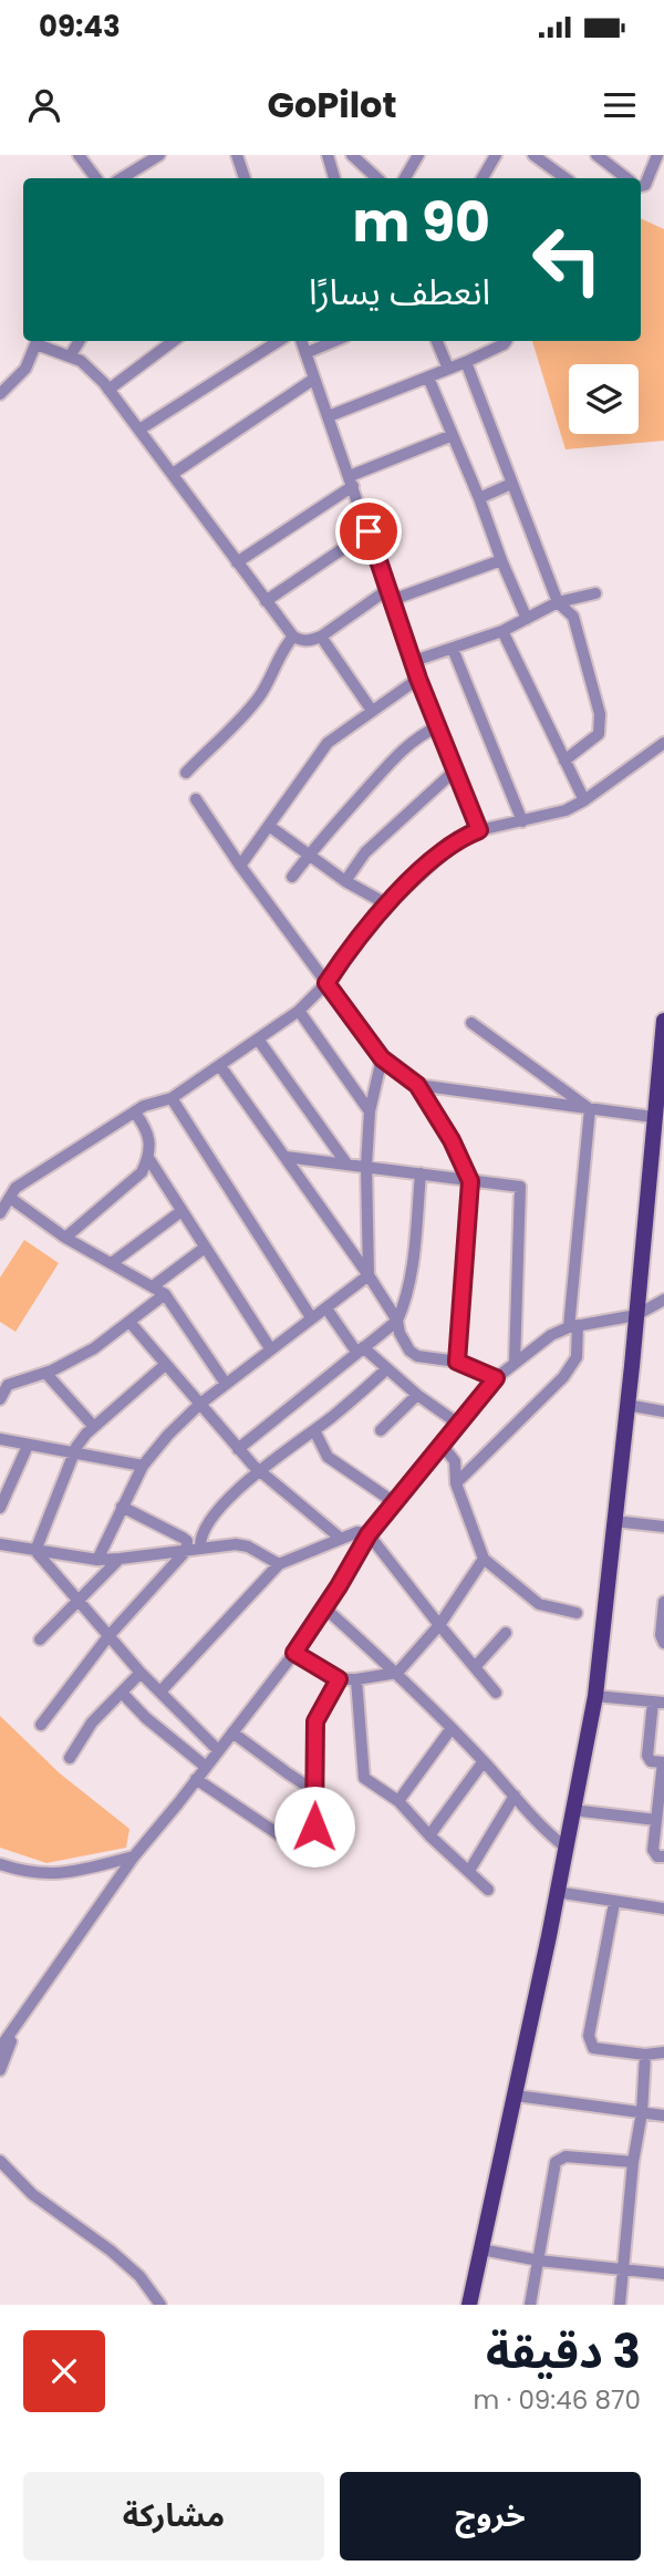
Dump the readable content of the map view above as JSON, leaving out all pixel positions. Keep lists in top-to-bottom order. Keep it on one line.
{"page":{"status":"09:43","header":"GoPilot","turn":["90 m","انعطف يسارًا"],"heading":["3 دقيقة","870 m · 09:46"],"buttons":["خروج","مشاركة"]}}
